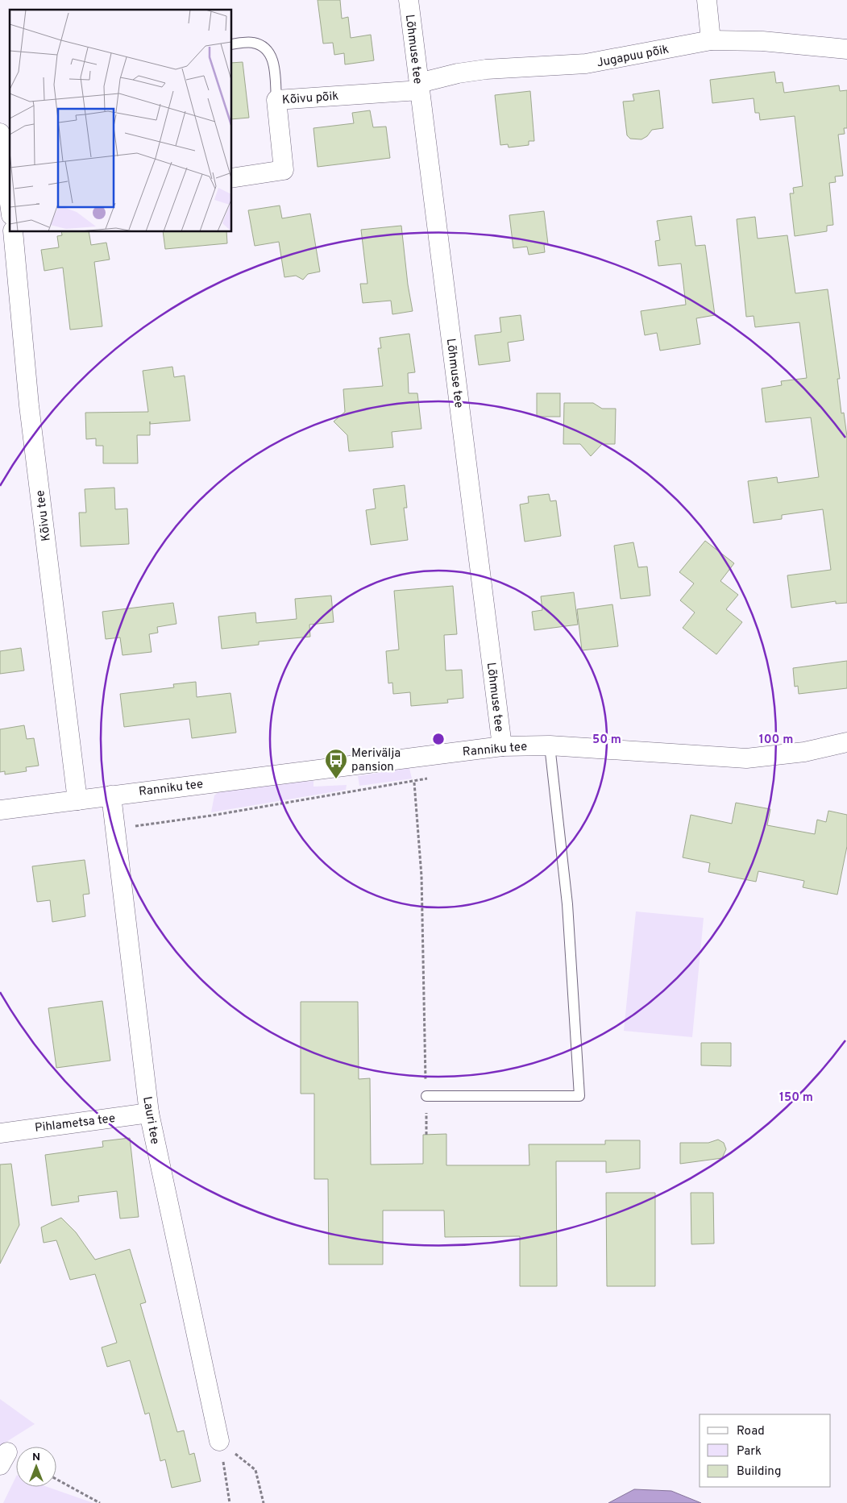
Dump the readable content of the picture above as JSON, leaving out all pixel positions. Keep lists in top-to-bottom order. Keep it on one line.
{"streets":{"street":["Lõhmuse tee","Jugapuu põik","Kõivu põik","Kõivu tee","Ranniku tee","Lauri tee","Pihlametsa tee"]},"crossings":[["Lõhmuse tee","Jugapuu põik"],["Lõhmuse tee","Kõivu põik"],["Lõhmuse tee","Ranniku tee"],["Jugapuu põik","Kõivu põik"],["Kõivu tee","Ranniku tee"],["Ranniku tee","Lauri tee"],["Lauri tee","Pihlametsa tee"]],"places":{"bus stop":["Merivälja pansion"]},"legend":["Road","Park","Building"],"north":"top","rings":["50 m","100 m","150 m"]}
